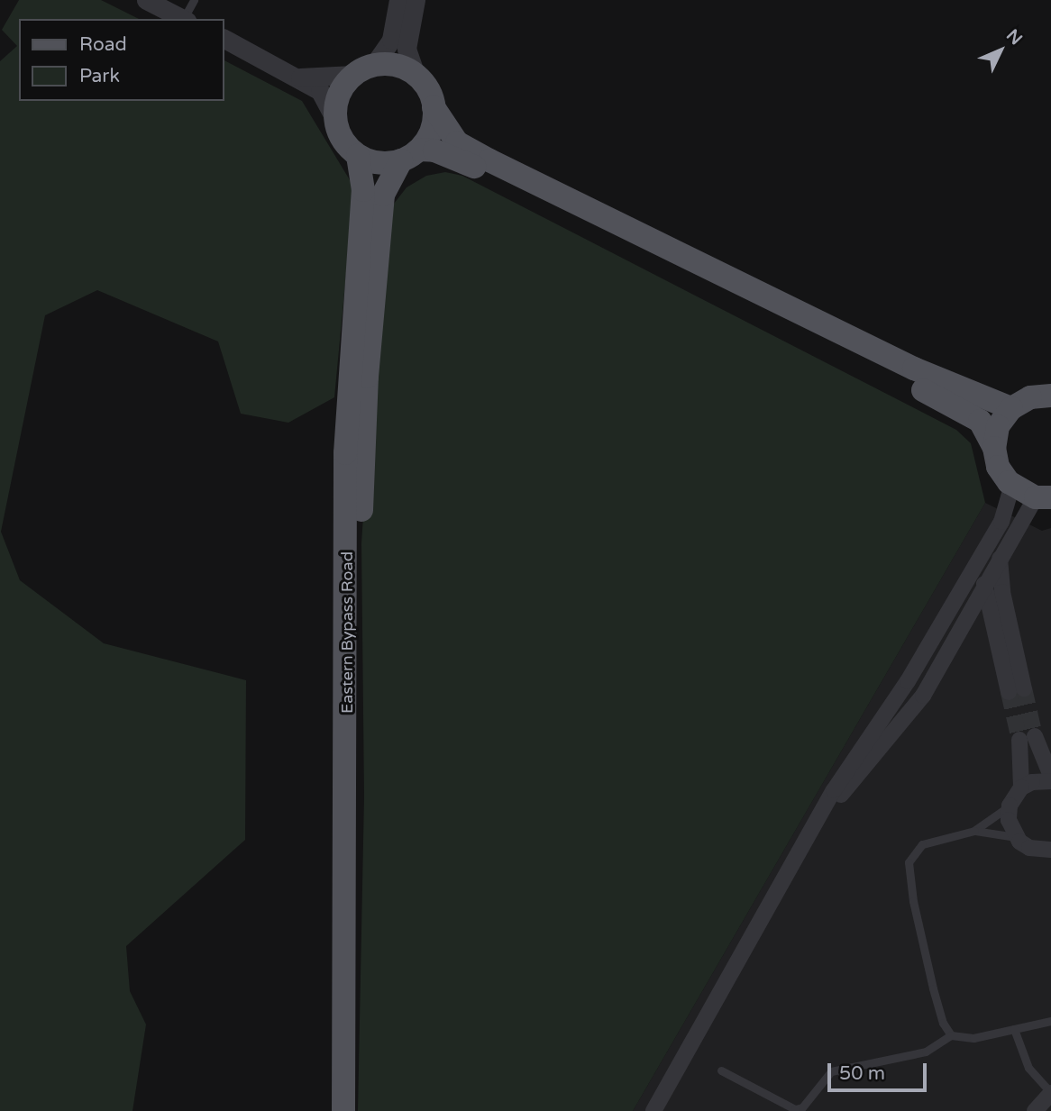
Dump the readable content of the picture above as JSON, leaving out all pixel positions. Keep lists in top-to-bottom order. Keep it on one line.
{"streets":{"main road":["Eastern Bypass Road"]},"legend":["Road","Park"],"scale_bar":"50 m","north":"top right"}
